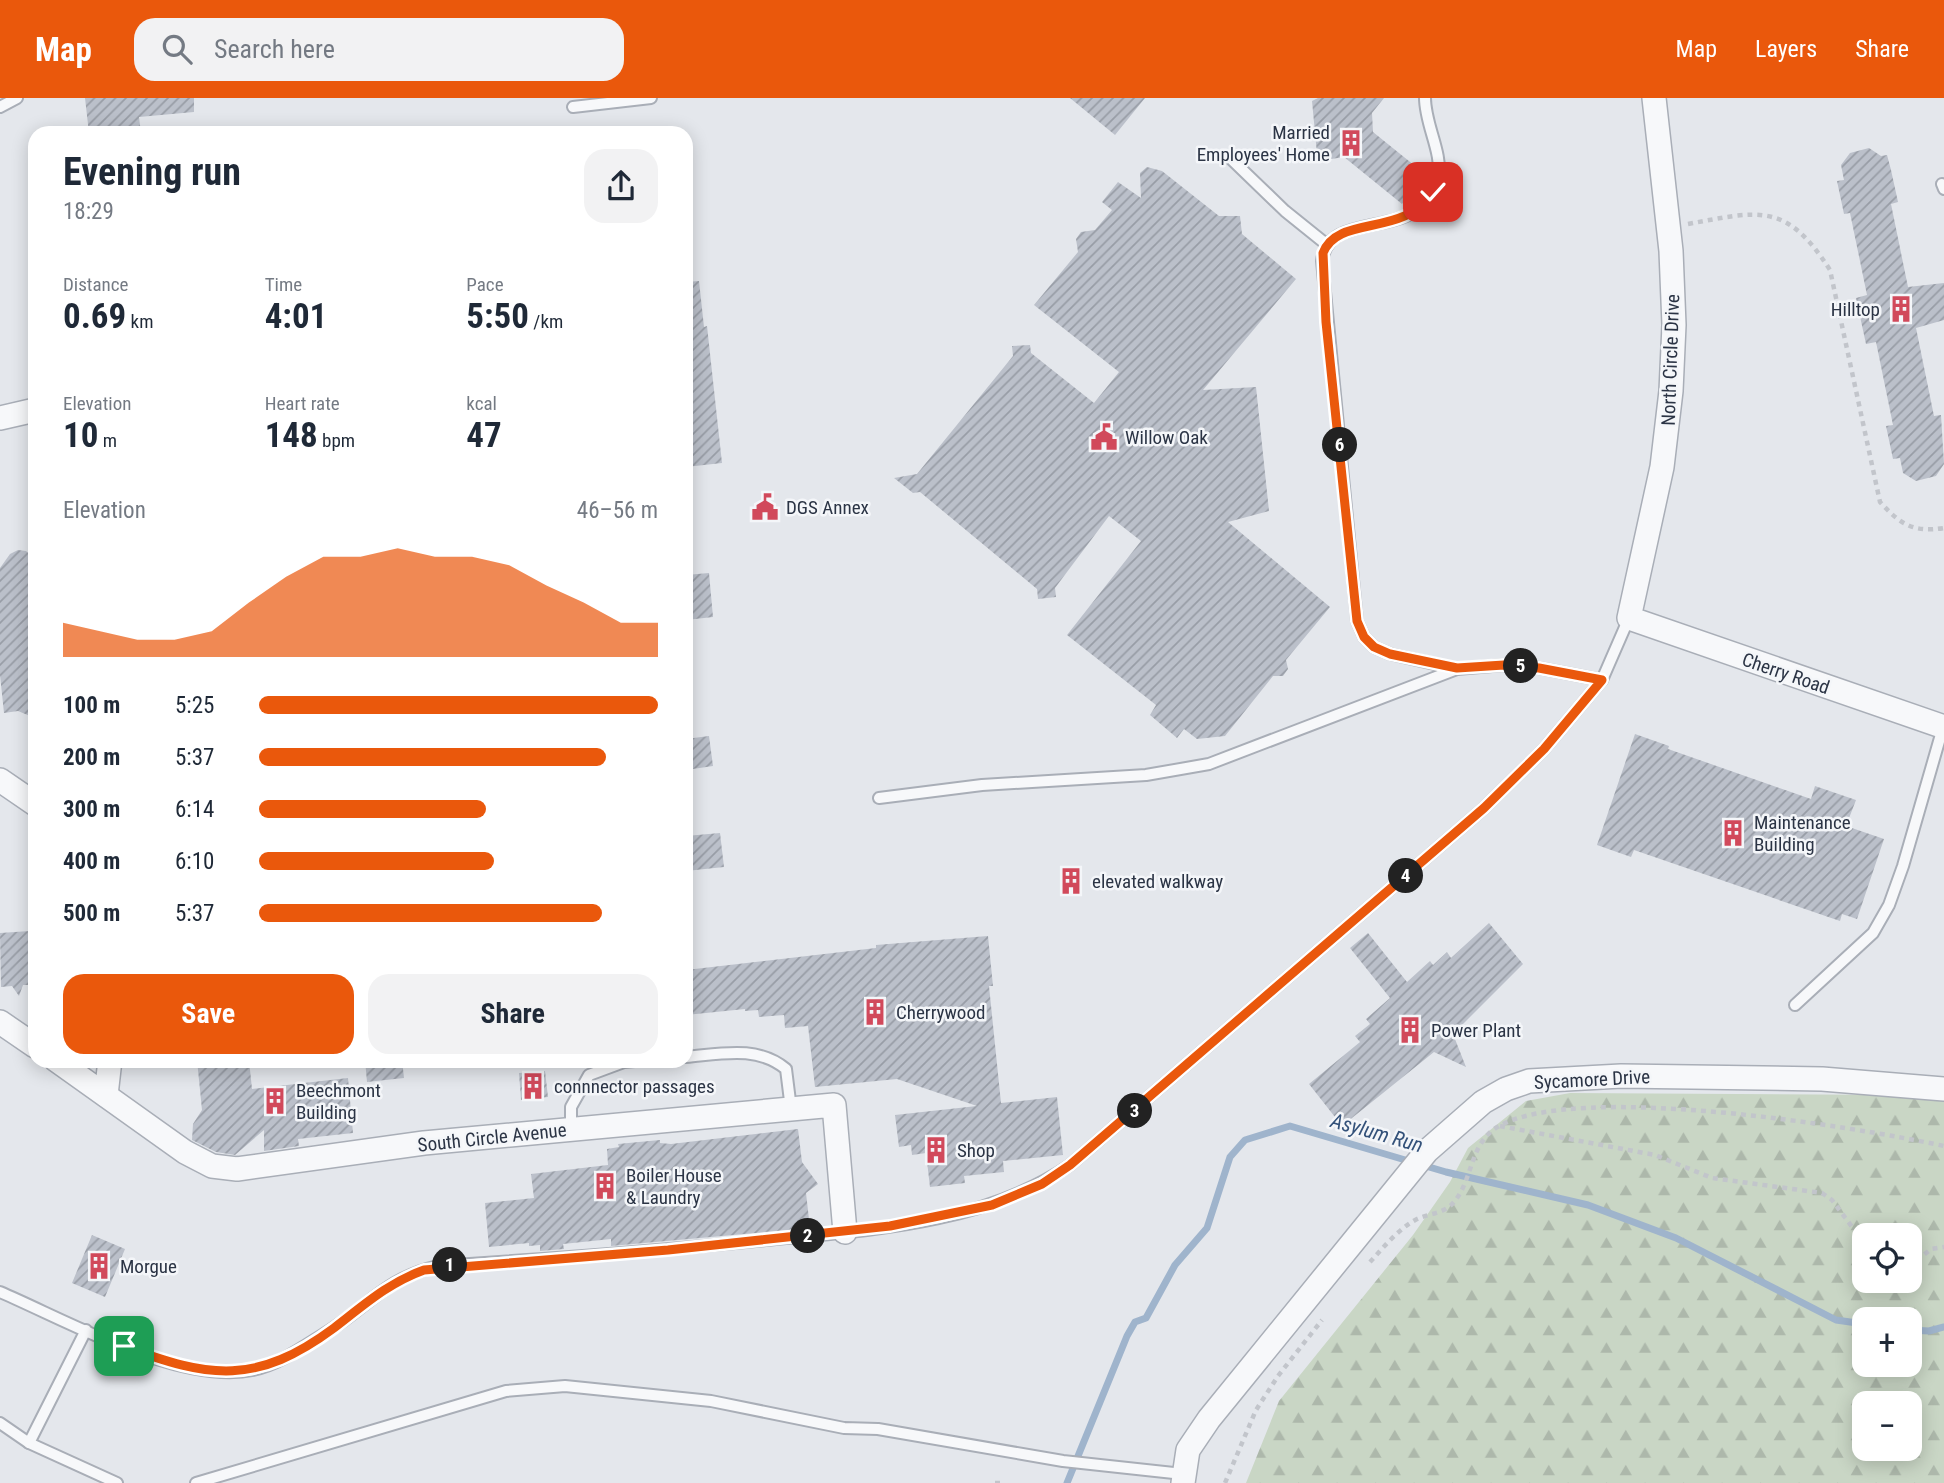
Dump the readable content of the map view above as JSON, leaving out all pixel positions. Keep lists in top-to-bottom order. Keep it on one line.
{"streets":{"street":["North Circle Drive","Cherry Road","Sycamore Drive","South Circle Avenue"]},"crossings":[["North Circle Drive","Cherry Road"]],"water":["Asylum Run"],"places":{"building":["Married Employees' Home","Hilltop","Maintenance Building","elevated walkway","Cherrywood","Power Plant","connnector passages","Beechmont Building","Shop","Boiler House & Laundry","Morgue"],"public building":["Willow Oak","DGS Annex"]},"page":{"header":"Map","search":"Search here","nav":["Map","Layers","Share"],"heading":["Evening run","18:29"],"stats":[["Distance","0.69 km"],["Time","4:01"],["Pace","5:50 /km"],["Elevation","10 m"],["Heart rate","148 bpm"],["kcal","47"]],"pins":["6","5","4","3","2","1"],"chart":["Elevation","46–56 m"],"list":[{"name":"100 m","note":"5:25"},{"name":"200 m","note":"5:37"},{"name":"300 m","note":"6:14"},{"name":"400 m","note":"6:10"},{"name":"500 m","note":"5:37"}],"buttons":["Save","Share"],"map_buttons":["+","−"]}}
